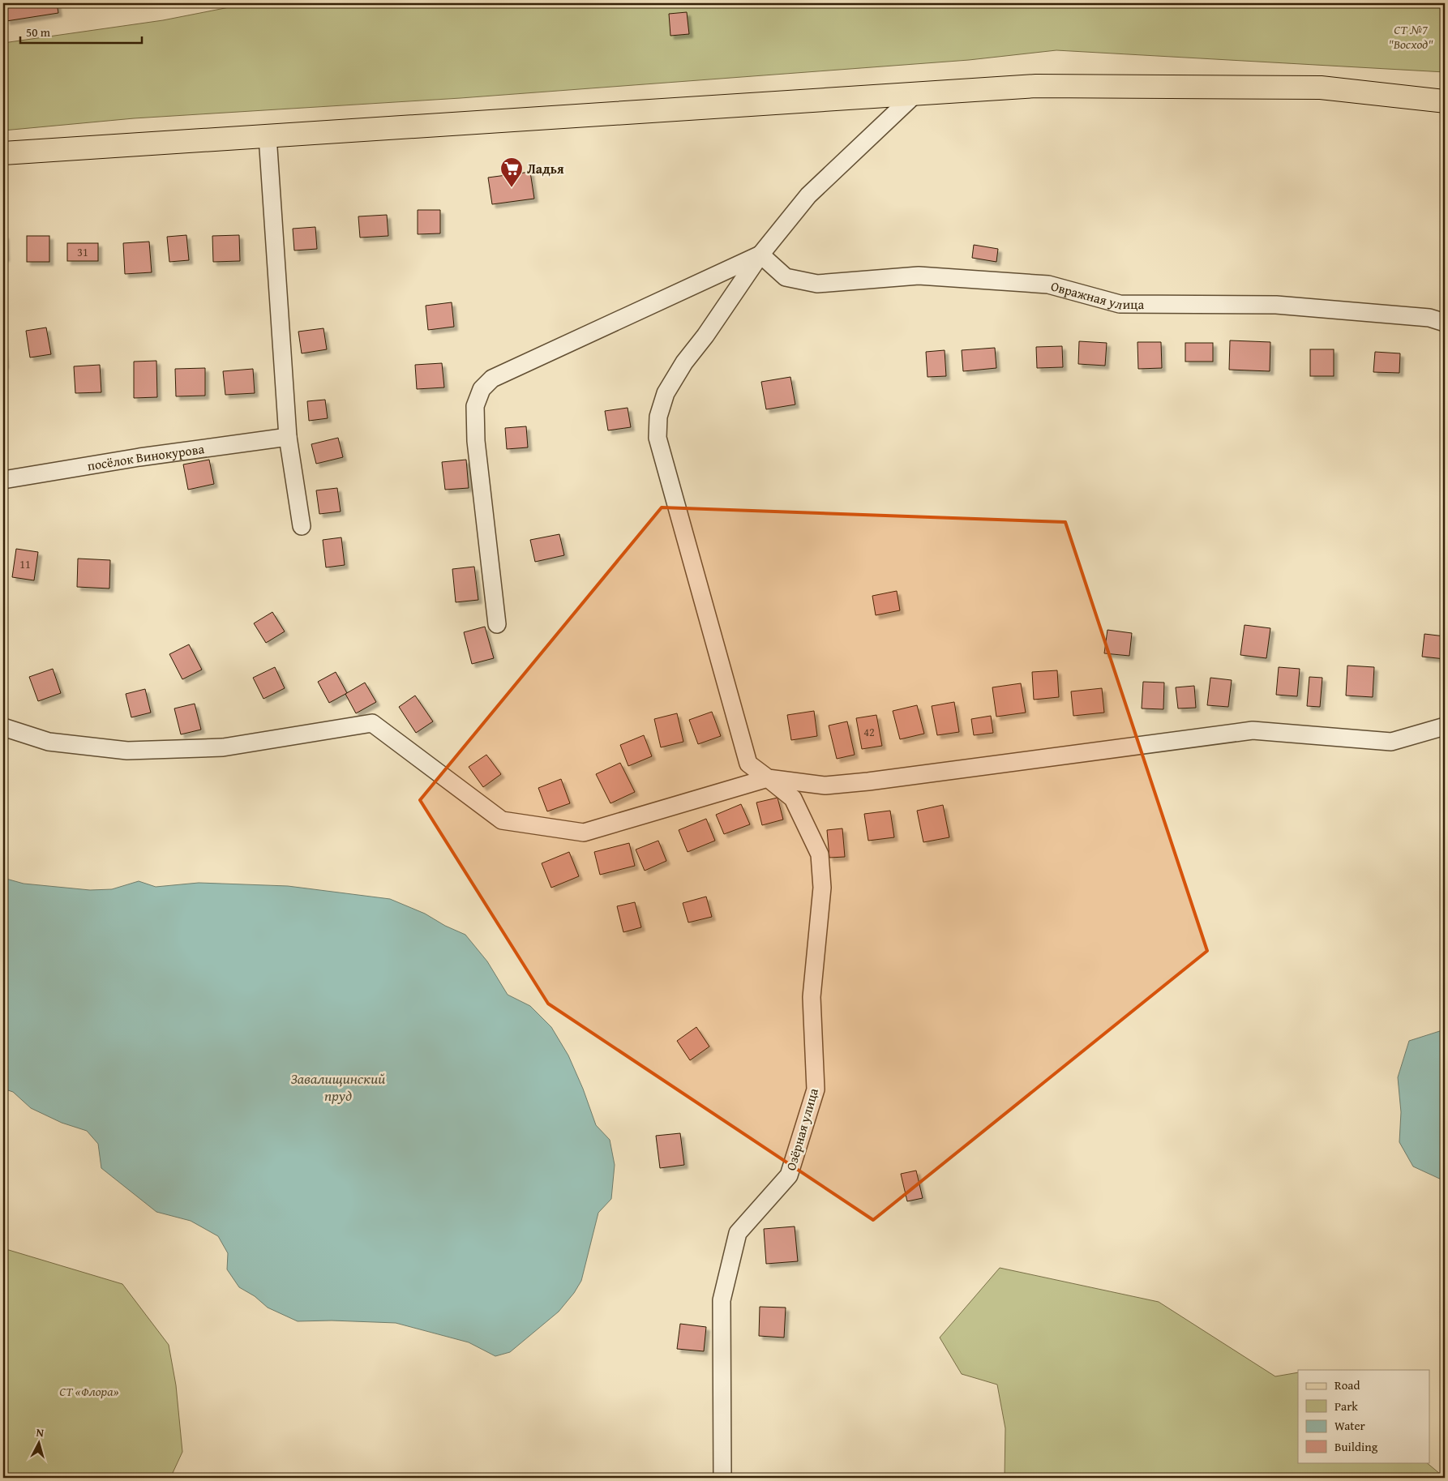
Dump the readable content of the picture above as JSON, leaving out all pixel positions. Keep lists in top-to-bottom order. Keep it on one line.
{"streets":{"street":["Овражная улица","посёлок Винокурова","Озёрная улица"]},"crossings":[["Овражная улица","Озёрная улица"]],"water":["Завалищинский пруд"],"parks":["СТ №7 \"Восход\"","СТ «Флора»"],"places":{"supermarket":["Ладья"]},"house_numbers":["31","11","42"],"legend":["Road","Park","Water","Building"],"scale_bar":"50 m","north":"top"}
